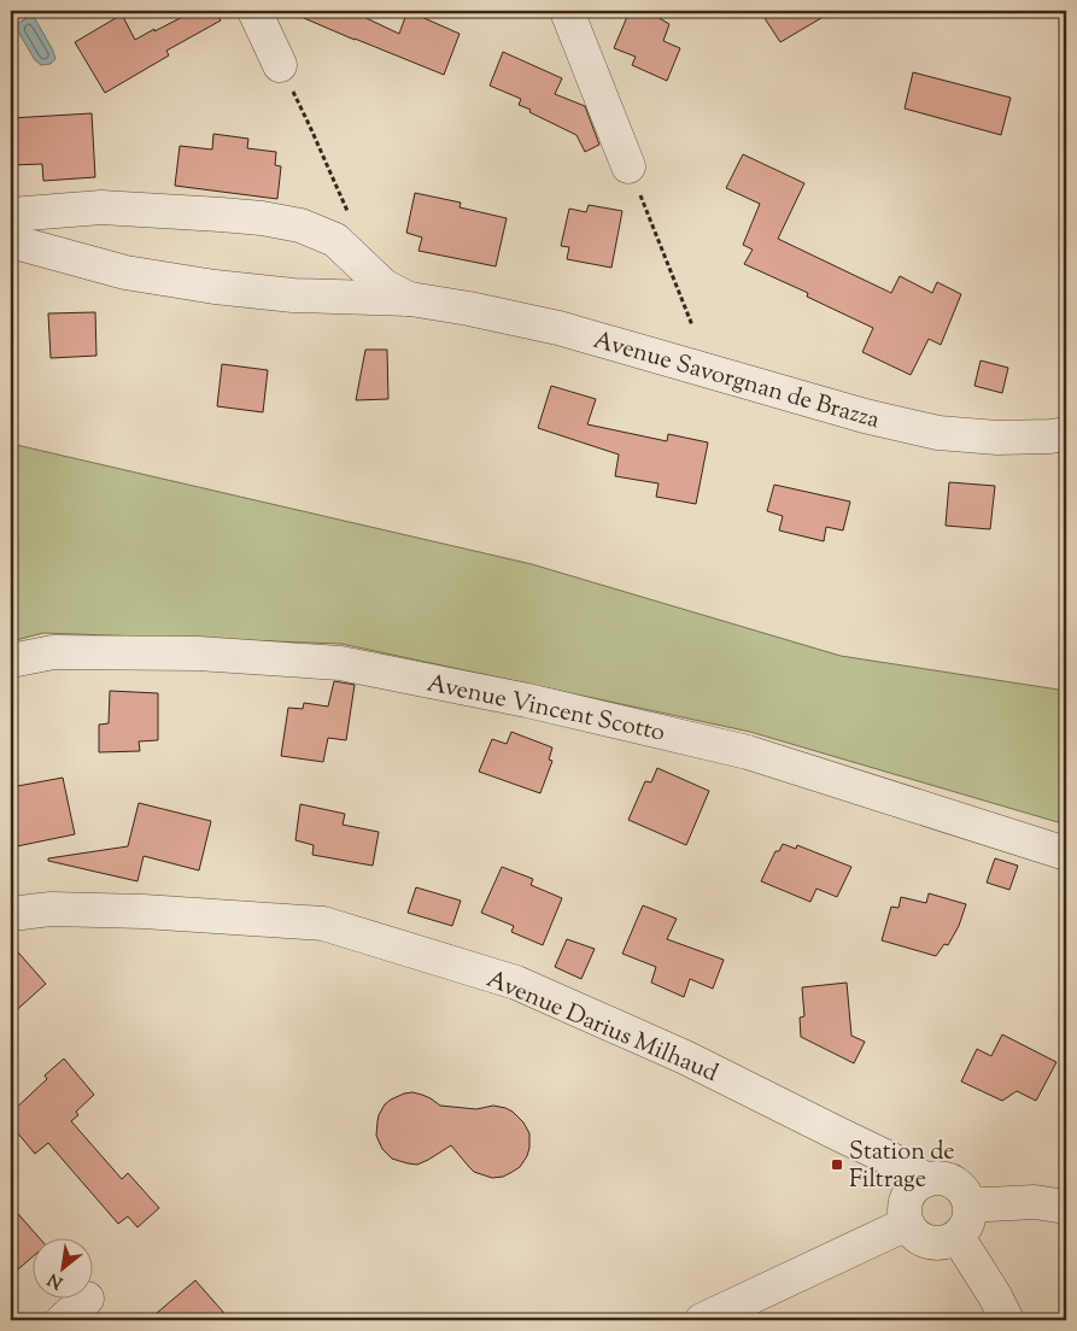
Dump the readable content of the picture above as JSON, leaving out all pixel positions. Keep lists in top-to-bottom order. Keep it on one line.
{"streets":{"street":["Avenue Savorgnan de Brazza","Avenue Vincent Scotto","Avenue Darius Milhaud"]},"places":{"transit":["Station de Filtrage"]},"north":"bottom left"}
